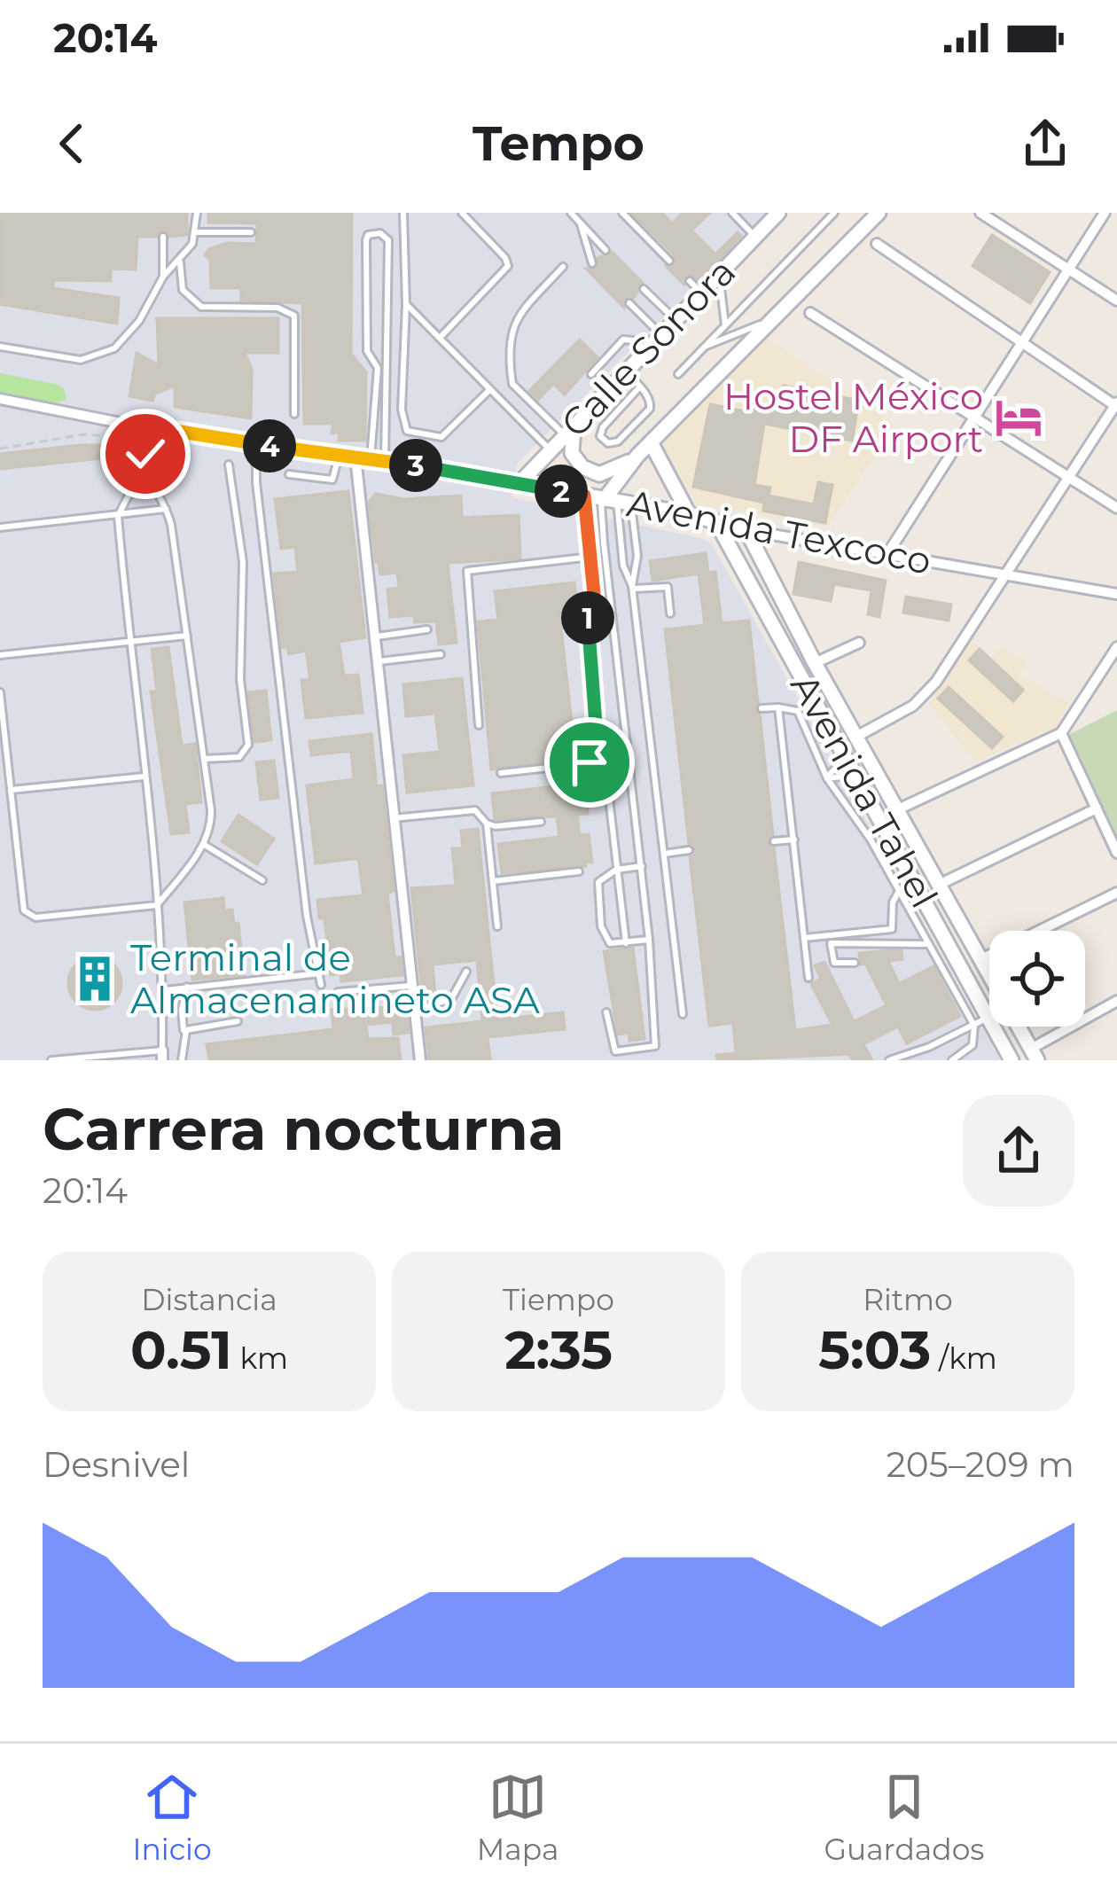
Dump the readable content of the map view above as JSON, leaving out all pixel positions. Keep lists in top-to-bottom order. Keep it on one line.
{"streets":{"street":["Calle Sonora","Avenida Texcoco","Avenida Tahel"]},"crossings":[["Calle Sonora","Avenida Texcoco"],["Avenida Texcoco","Avenida Tahel"]],"places":{"hotel":["Hostel México DF Airport"],"building":["Terminal de Almacenamineto ASA"]},"page":{"status":"20:14","header":"Tempo","pins":["4","3","2","1"],"heading":["Carrera nocturna","20:14"],"stats":[["Distancia","0.51 km"],["Tiempo","2:35"],["Ritmo","5:03 /km"]],"chart":["Desnivel","205–209 m"],"tabs":["Inicio","Mapa","Guardados"]}}
